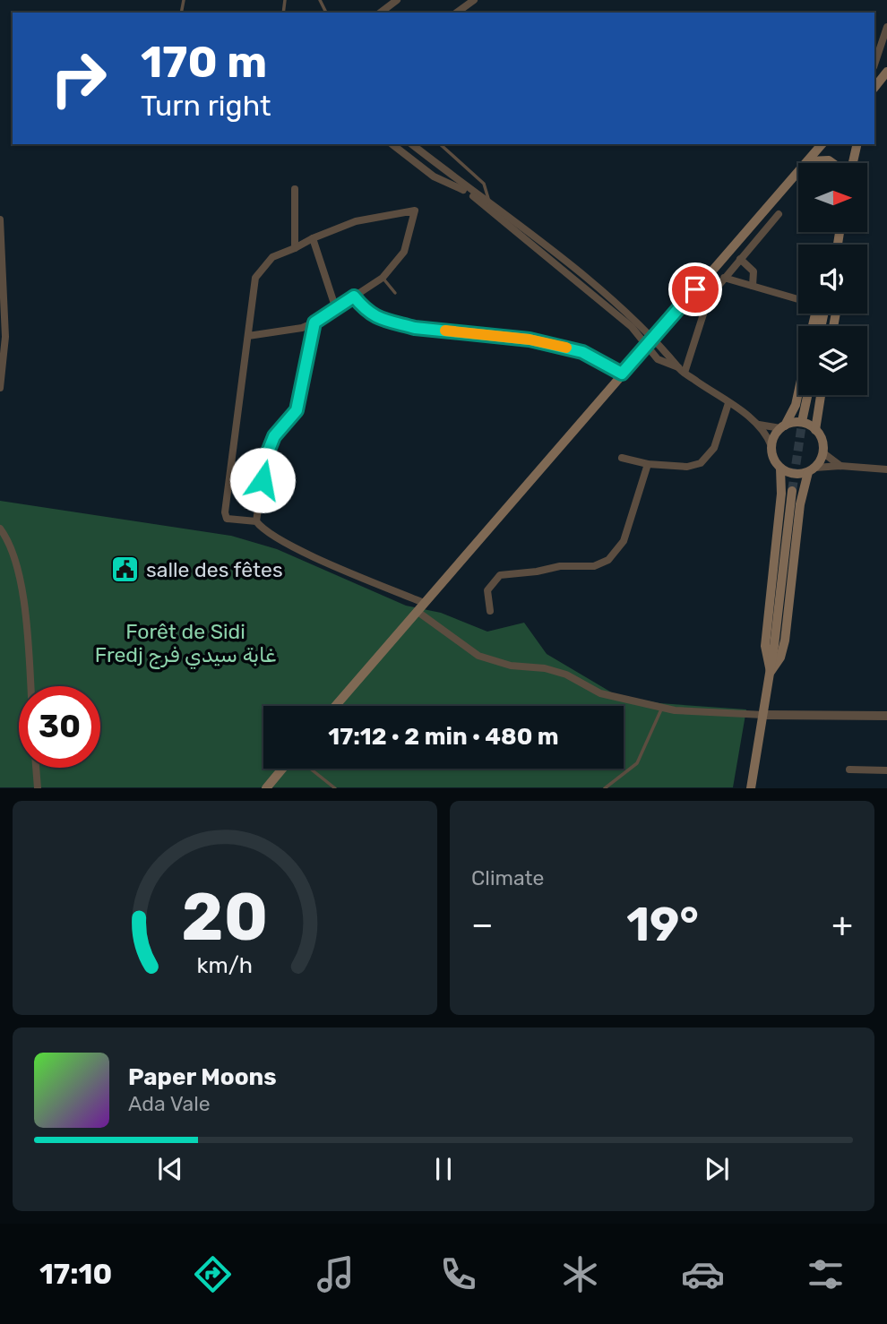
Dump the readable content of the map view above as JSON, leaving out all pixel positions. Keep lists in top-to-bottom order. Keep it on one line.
{"parks":["Forêt de Sidi Fredj غابة سيدي فرج"],"places":{"public building":["salle des fêtes"]},"north":"right","page":{"turn":["170 m","Turn right"],"limit":"30","trip":"17:12 · 2 min · 480 m","tile":"Climate","heat":["−","19°","+"],"song":["Paper Moons","Ada Vale"],"tabs":"17:10","gauge":["20","km/h"]}}
